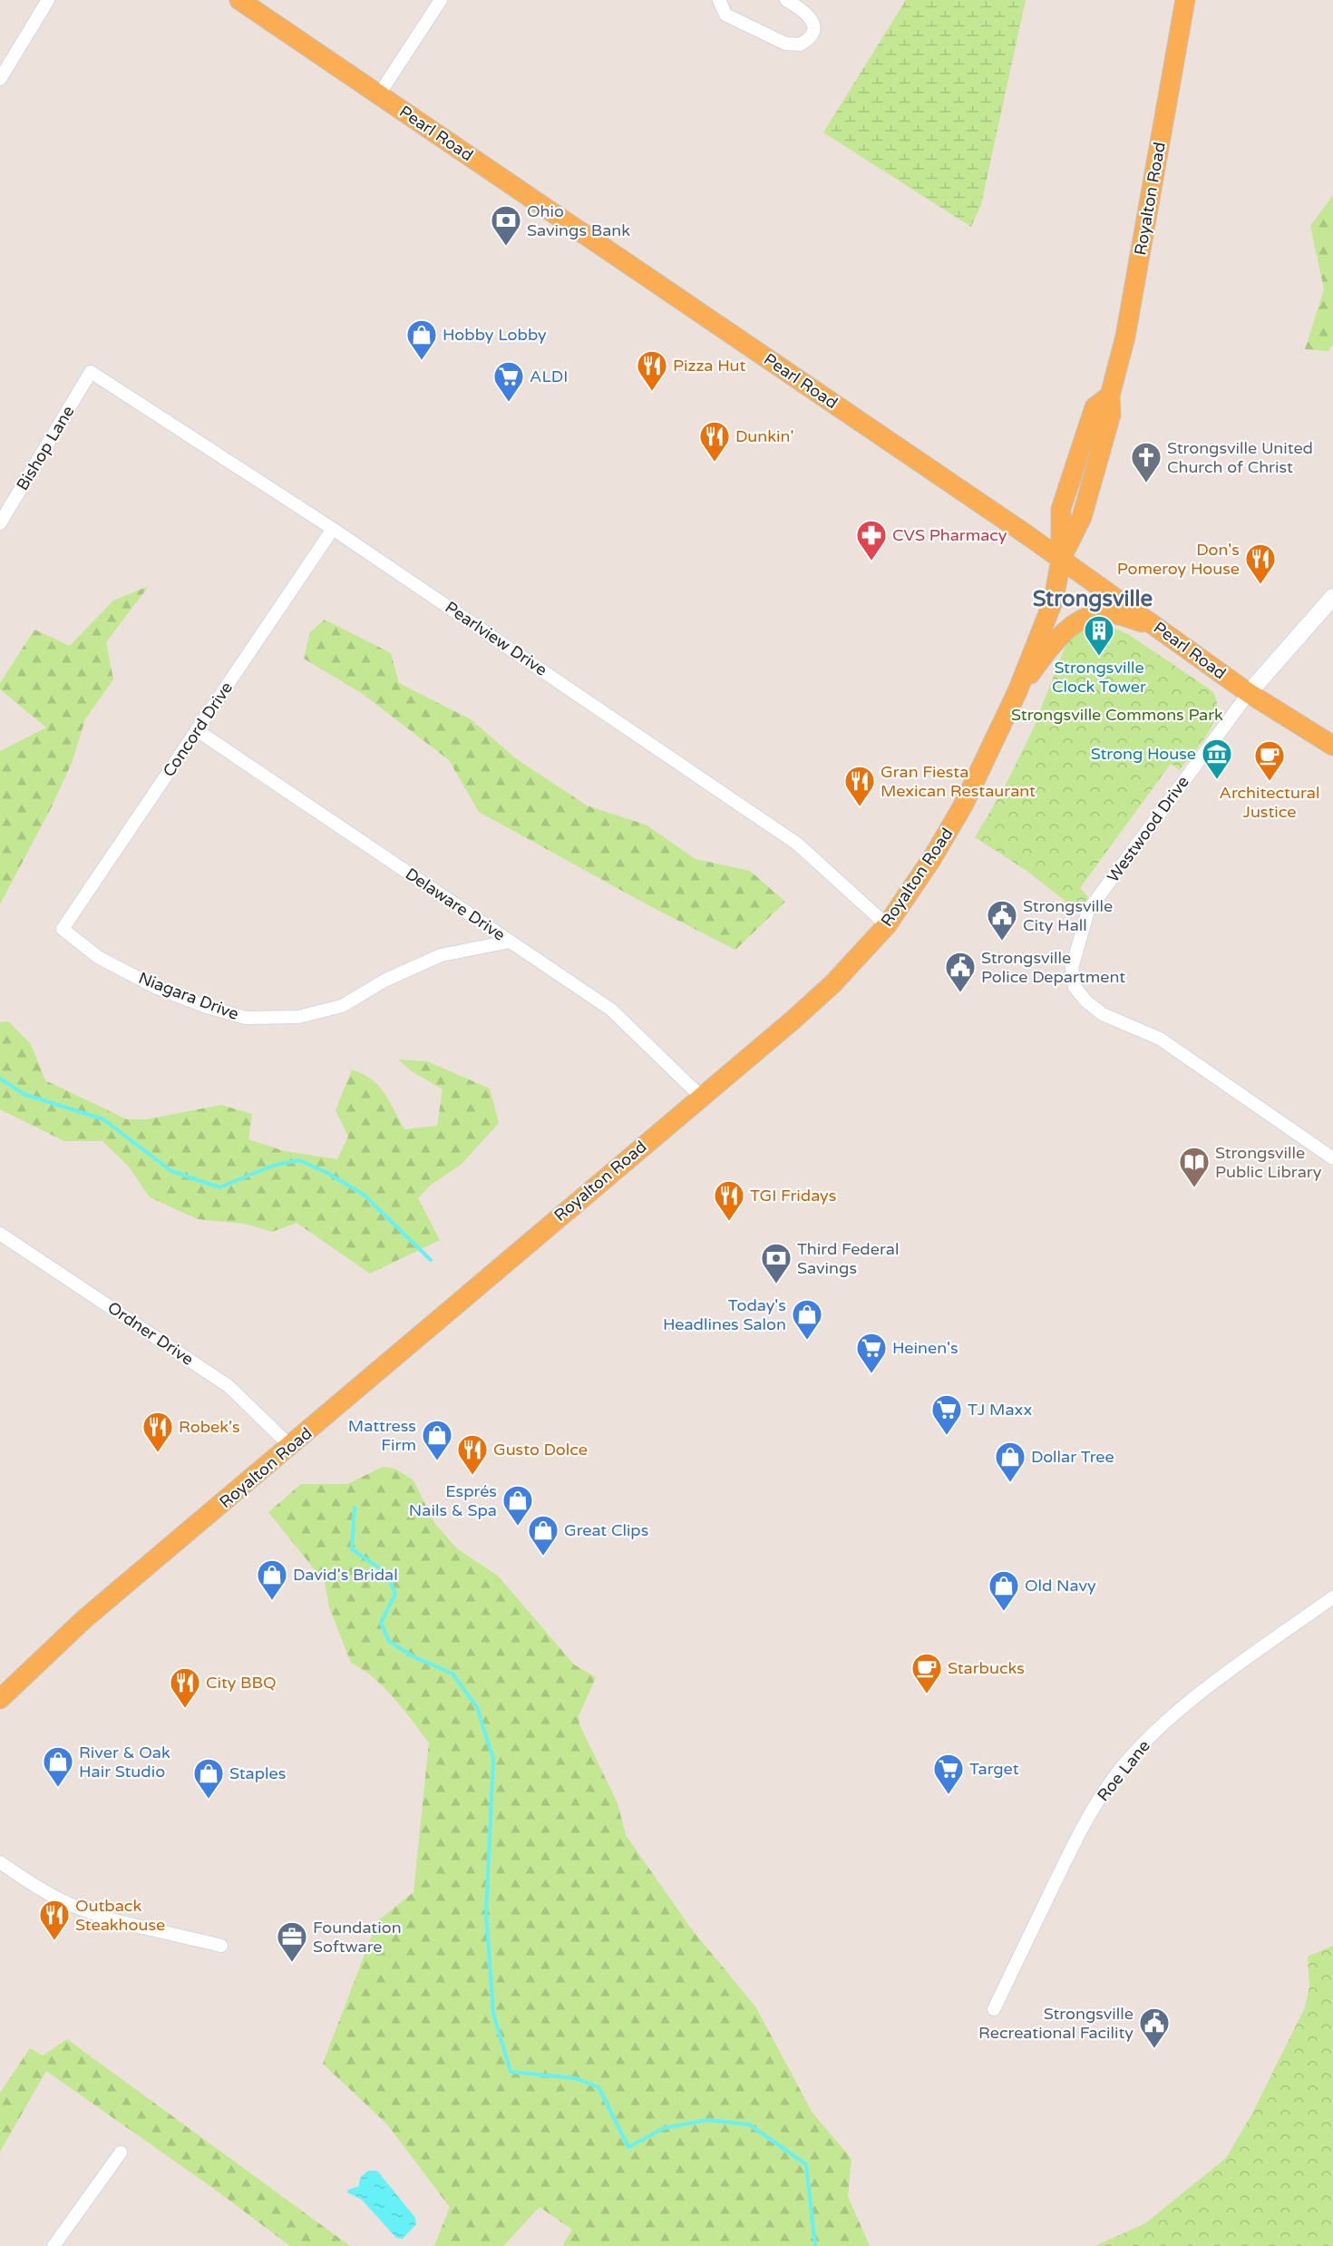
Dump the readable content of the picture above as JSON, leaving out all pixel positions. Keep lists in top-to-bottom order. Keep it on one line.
{"streets":{"main road":["Pearl Road","Royalton Road"],"street":["Bishop Lane","Pearlview Drive","Concord Drive","Westwood Drive","Delaware Drive","Niagara Drive","Ordner Drive","Roe Lane"]},"crossings":[["Pearl Road","Royalton Road"],["Pearl Road","Westwood Drive"],["Royalton Road","Pearlview Drive"],["Royalton Road","Delaware Drive"],["Royalton Road","Ordner Drive"],["Bishop Lane","Pearlview Drive"],["Pearlview Drive","Concord Drive"],["Concord Drive","Delaware Drive"],["Concord Drive","Niagara Drive"],["Delaware Drive","Niagara Drive"]],"districts":["Strongsville"],"parks":["Strongsville Commons Park"],"places":{"bank":["Ohio Savings Bank","Third Federal Savings"],"shop":["Hobby Lobby","Today's Headlines Salon","Mattress Firm","Dollar Tree","Esprés Nails & Spa","Great Clips","David's Bridal","Old Navy","River & Oak Hair Studio","Staples"],"restaurant":["Pizza Hut","Dunkin'","Don's Pomeroy House","Gran Fiesta Mexican Restaurant","TGI Fridays","Robek's","Gusto Dolce","City BBQ","Outback Steakhouse"],"supermarket":["ALDI","Heinen's","TJ Maxx","Target"],"church":["Strongsville United Church of Christ"],"pharmacy":["CVS Pharmacy"],"building":["Strongsville Clock Tower"],"museum":["Strong House"],"cafe":["Architectural Justice","Starbucks"],"public building":["Strongsville City Hall","Strongsville Police Department","Strongsville Recreational Facility"],"library":["Strongsville Public Library"],"office":["Foundation Software"]}}
